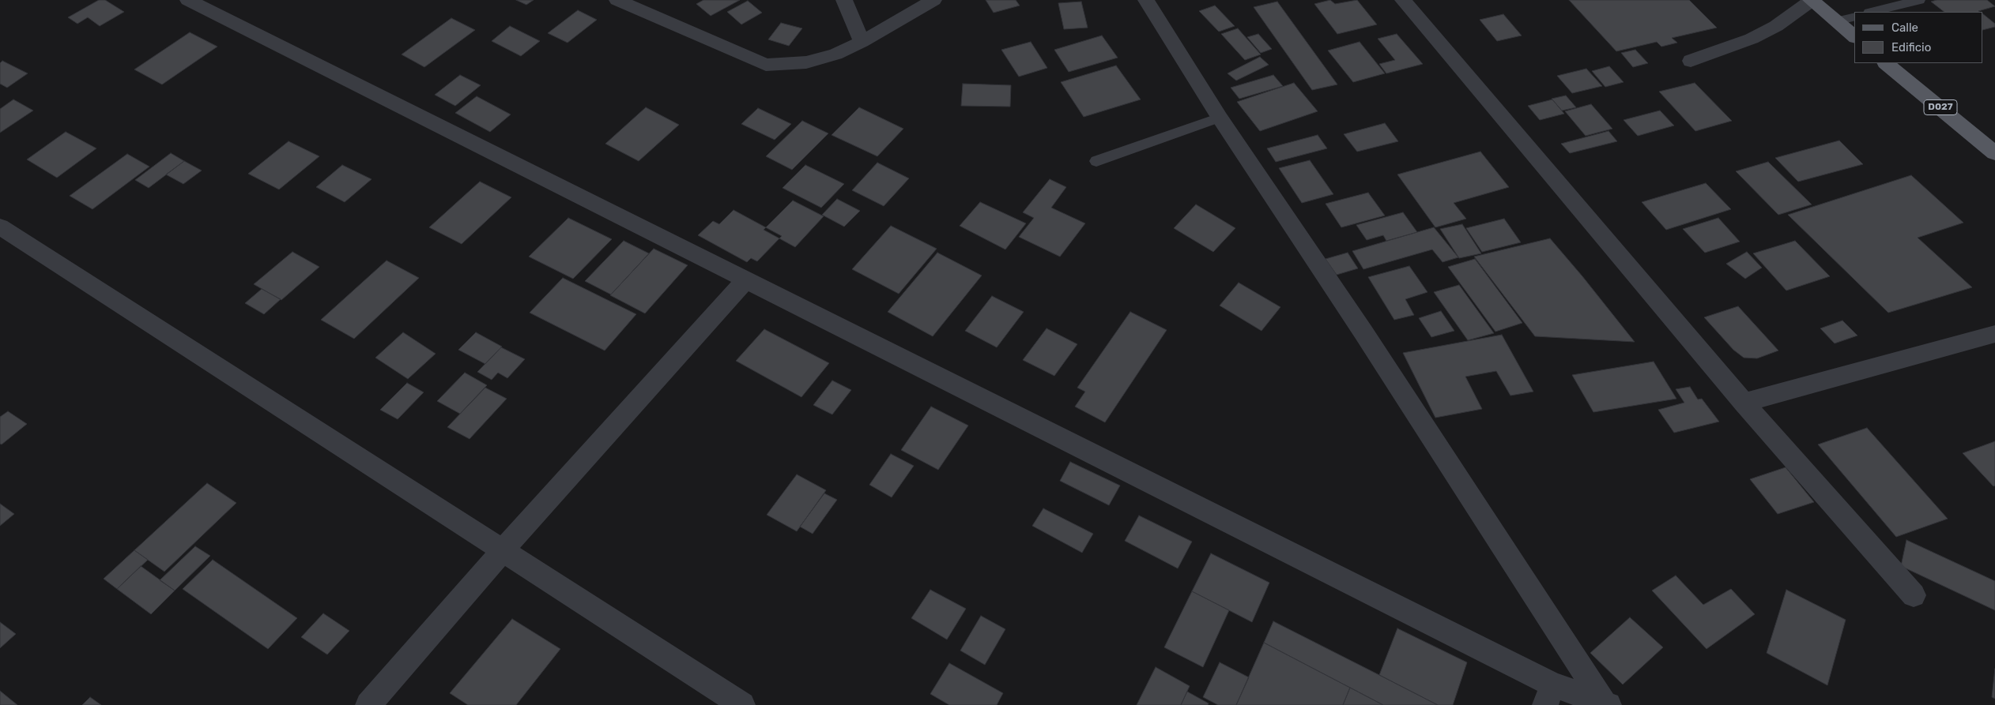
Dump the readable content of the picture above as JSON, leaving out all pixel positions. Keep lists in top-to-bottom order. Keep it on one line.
{"streets":{"main road":["D027"]},"legend":["Calle","Edificio"]}
